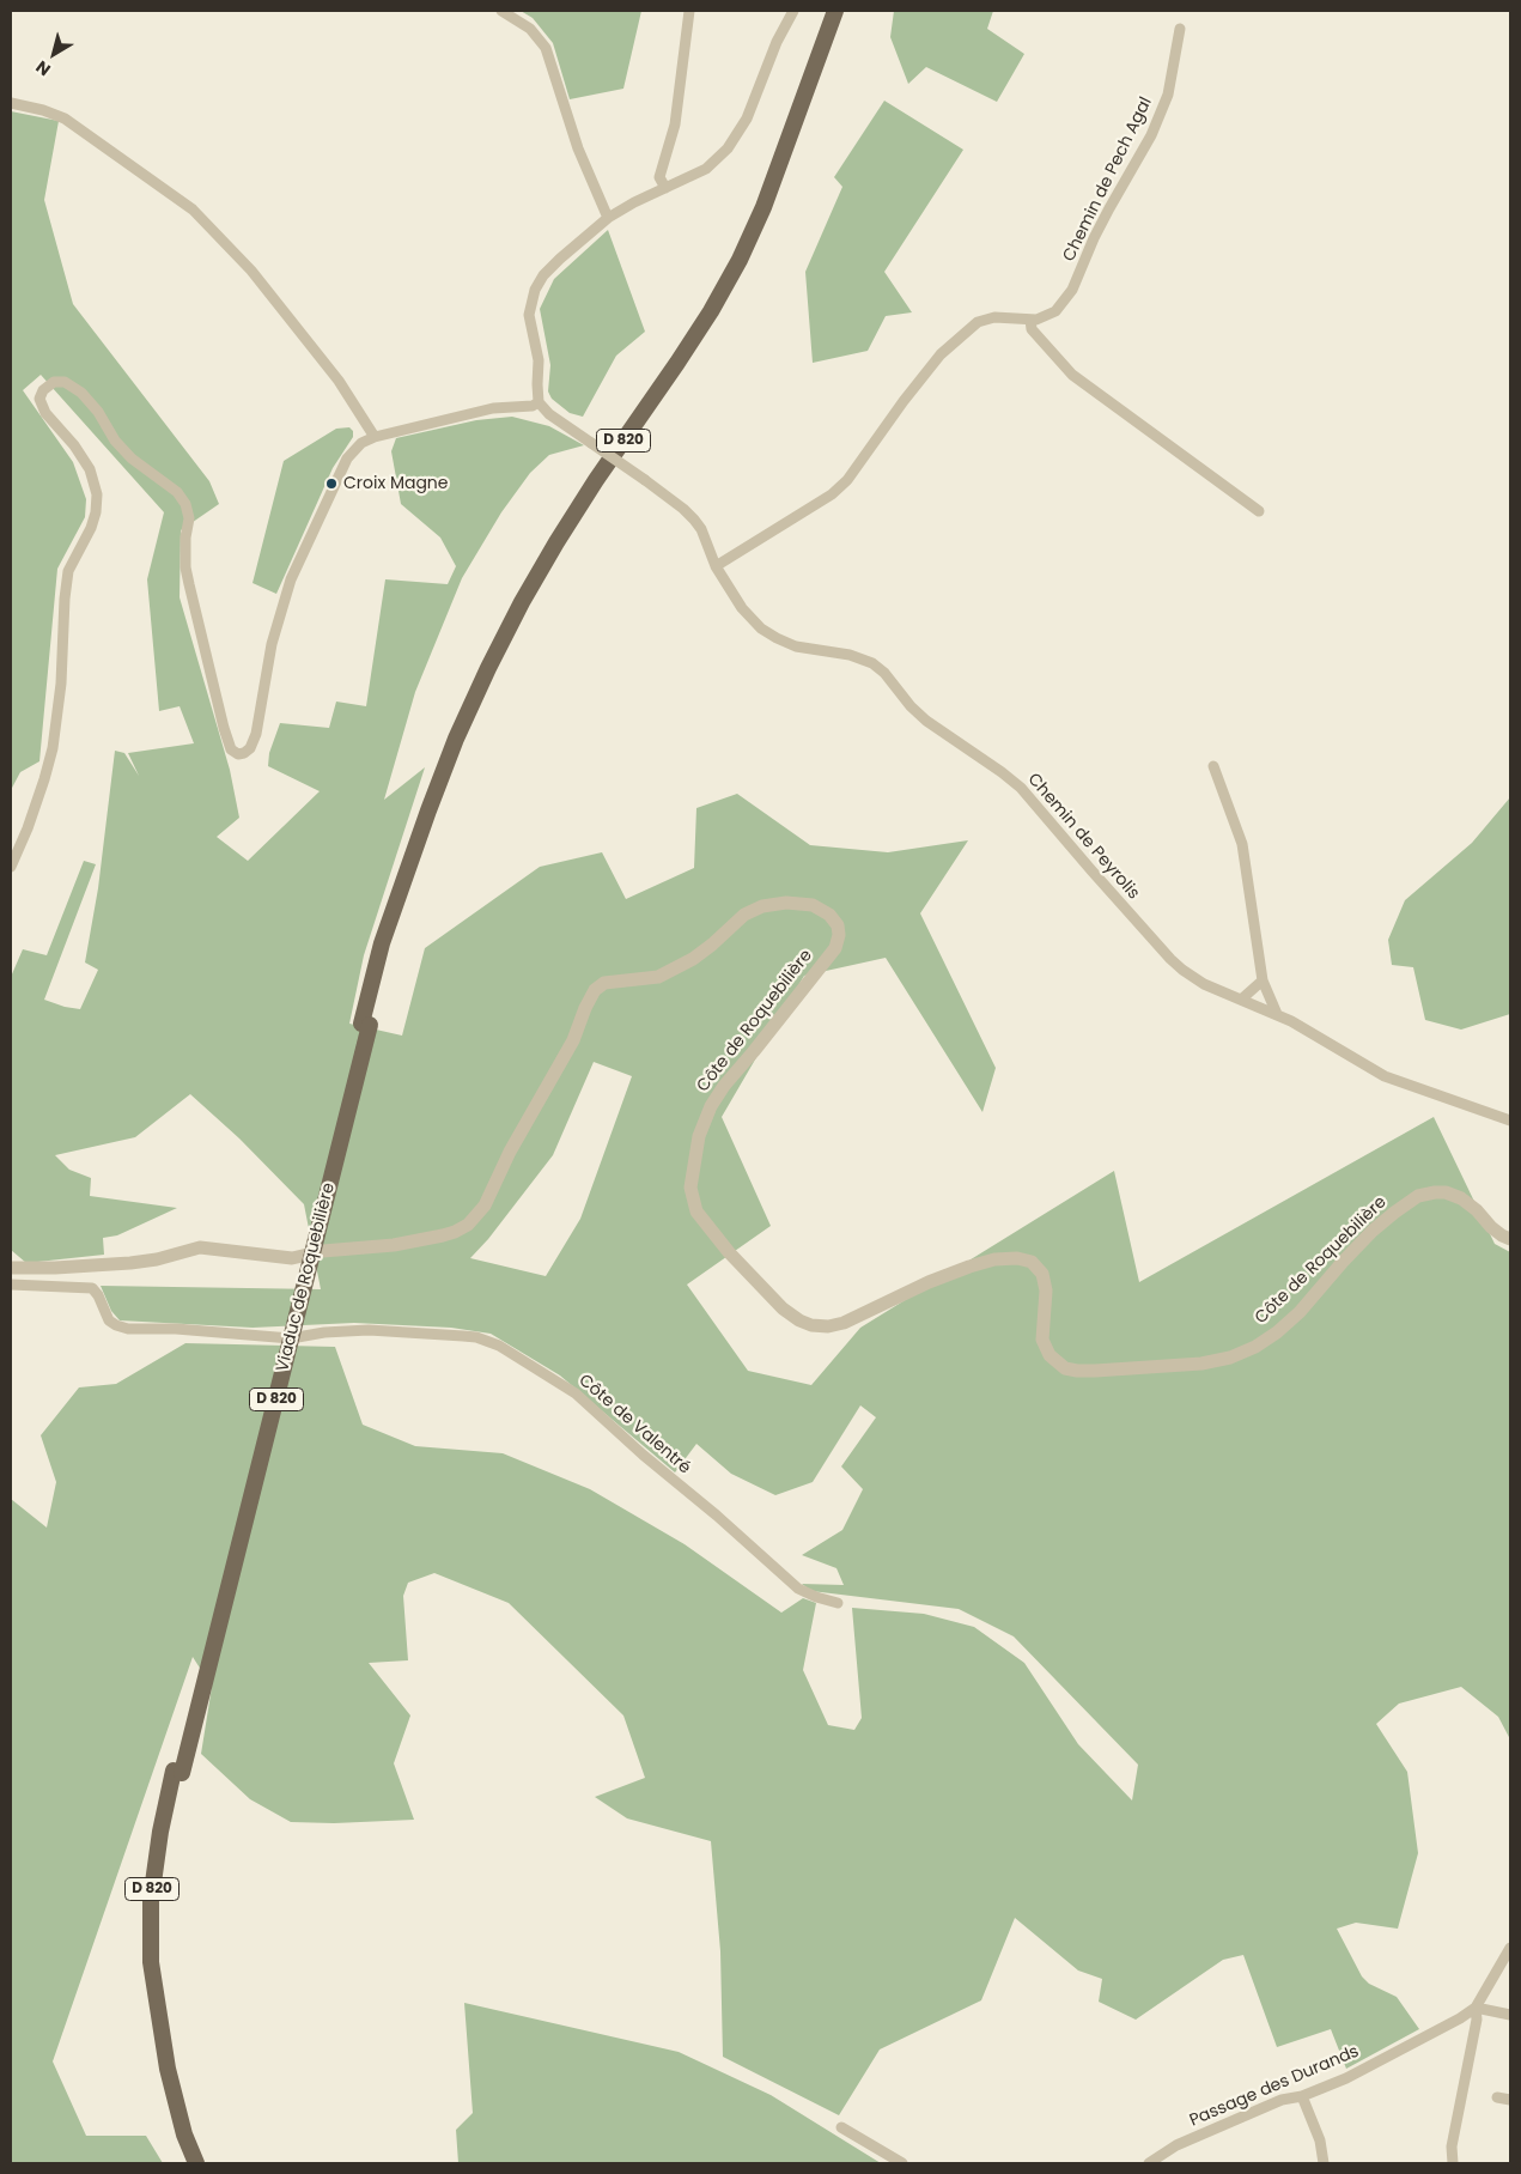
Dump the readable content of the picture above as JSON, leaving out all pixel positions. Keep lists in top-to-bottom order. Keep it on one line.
{"streets":{"main road":["D 820","Viaduc de Roquebilière"],"street":["Chemin de Pech Agal","Chemin de Peyrolis","Côte de Roquebilière","Côte de Valentré","Passage des Durands"]},"crossings":[["Chemin de Pech Agal","Chemin de Peyrolis"]],"places":["Croix Magne"],"north":"bottom left"}
